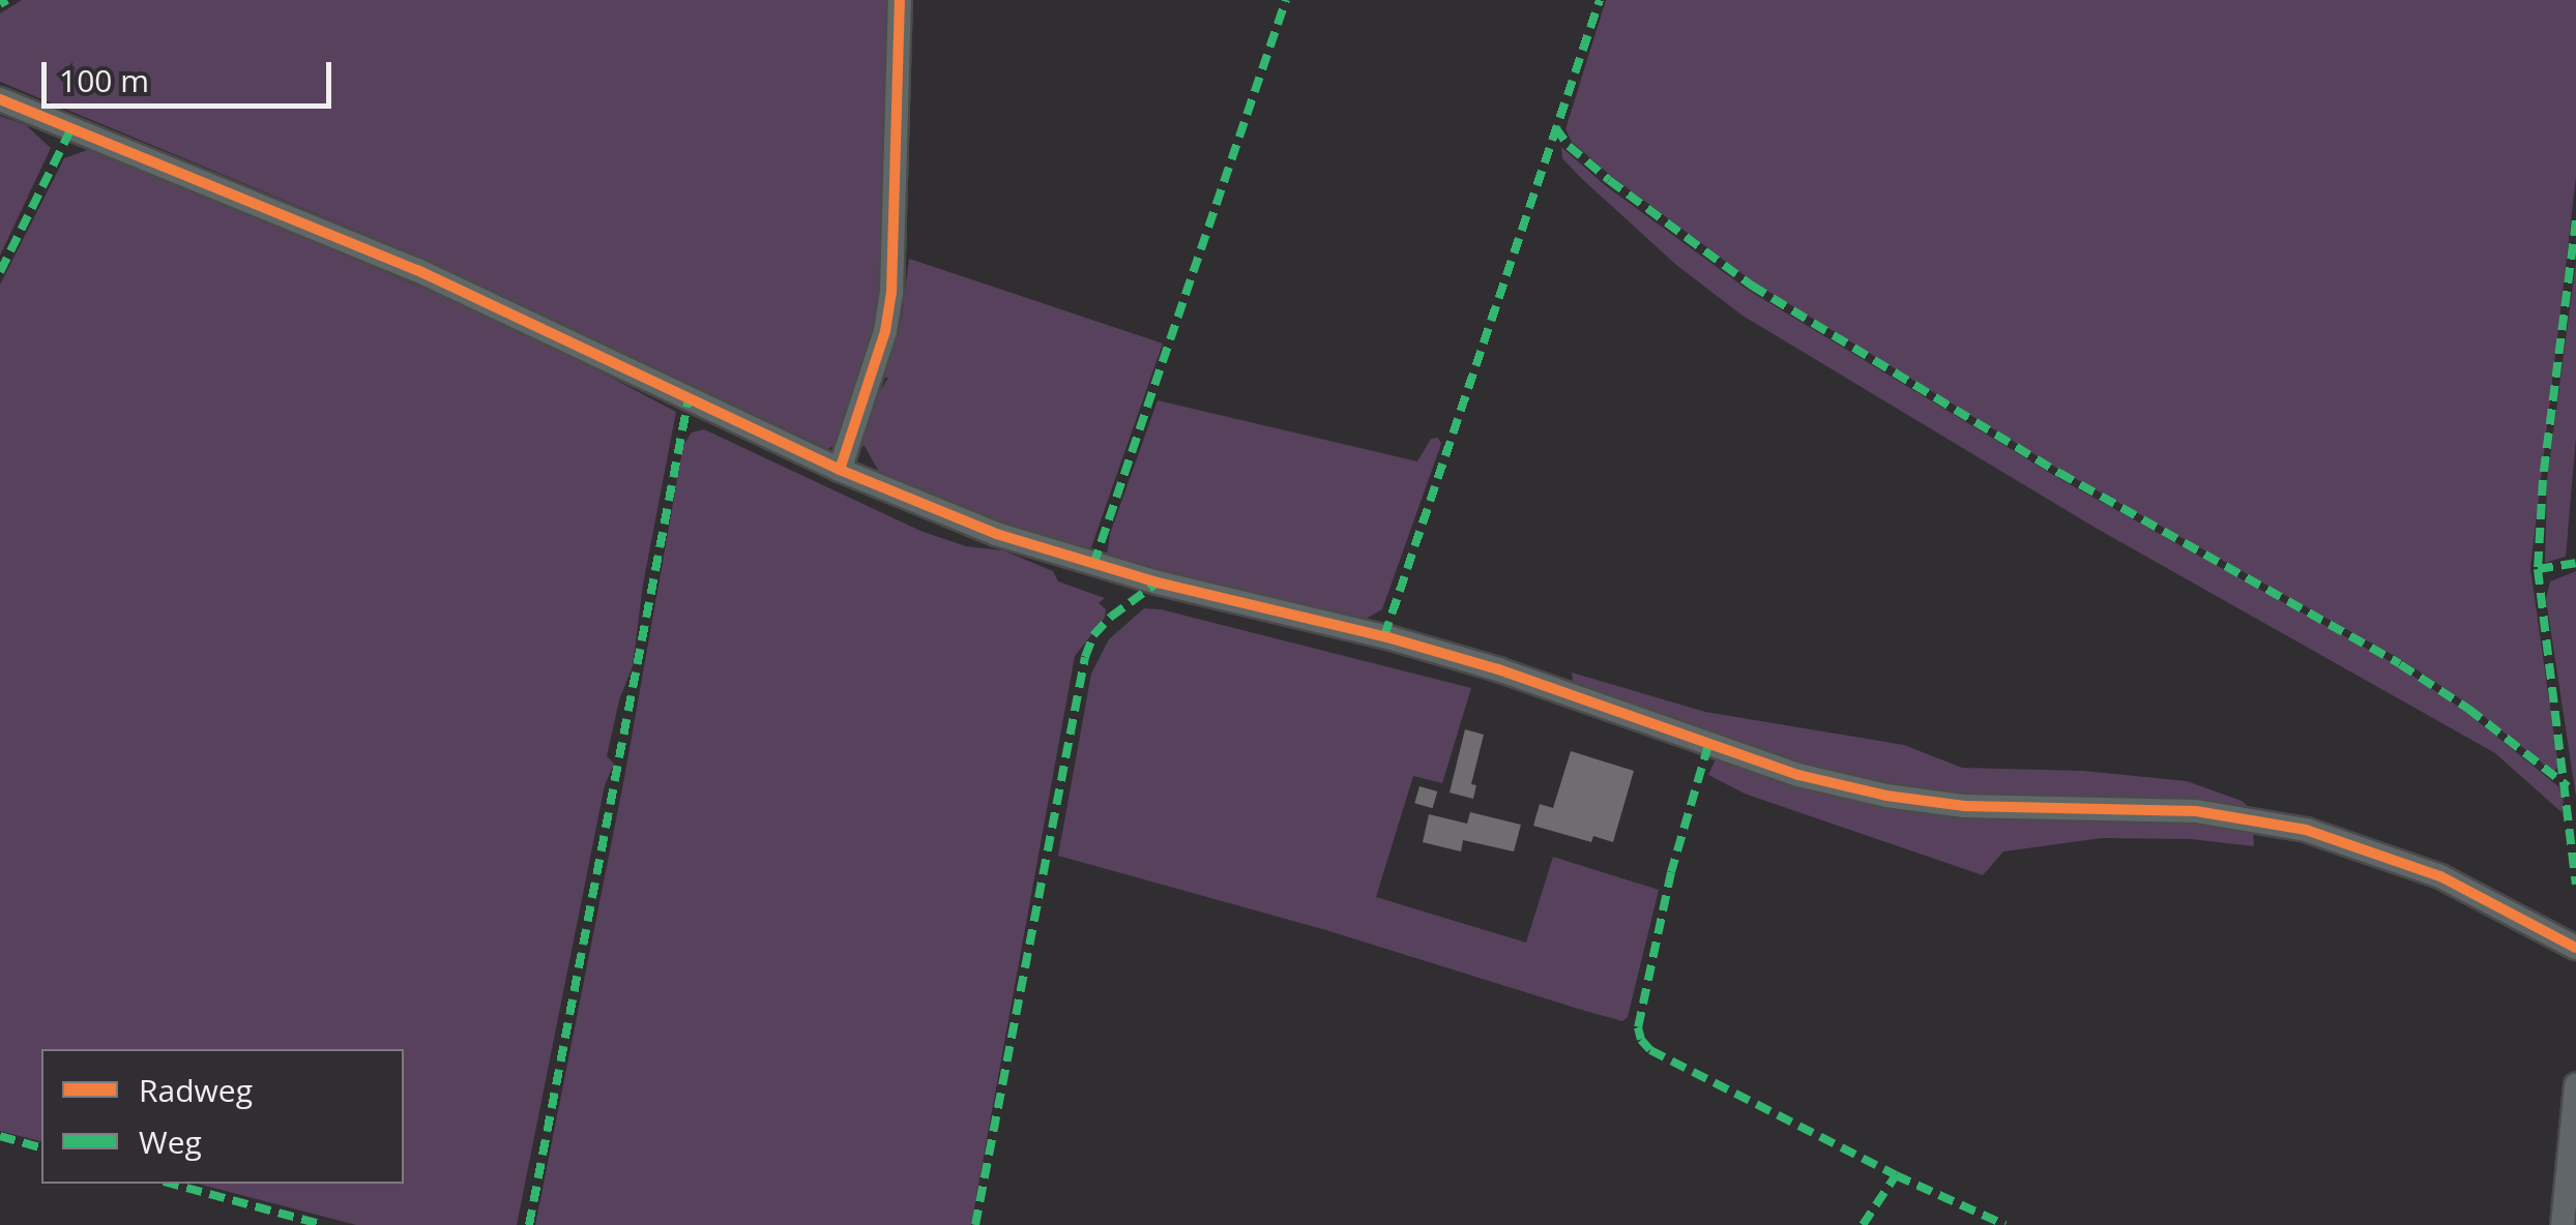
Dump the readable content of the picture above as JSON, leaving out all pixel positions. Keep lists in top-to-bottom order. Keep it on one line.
{"legend":["Radweg","Weg"],"scale_bar":"100 m"}
